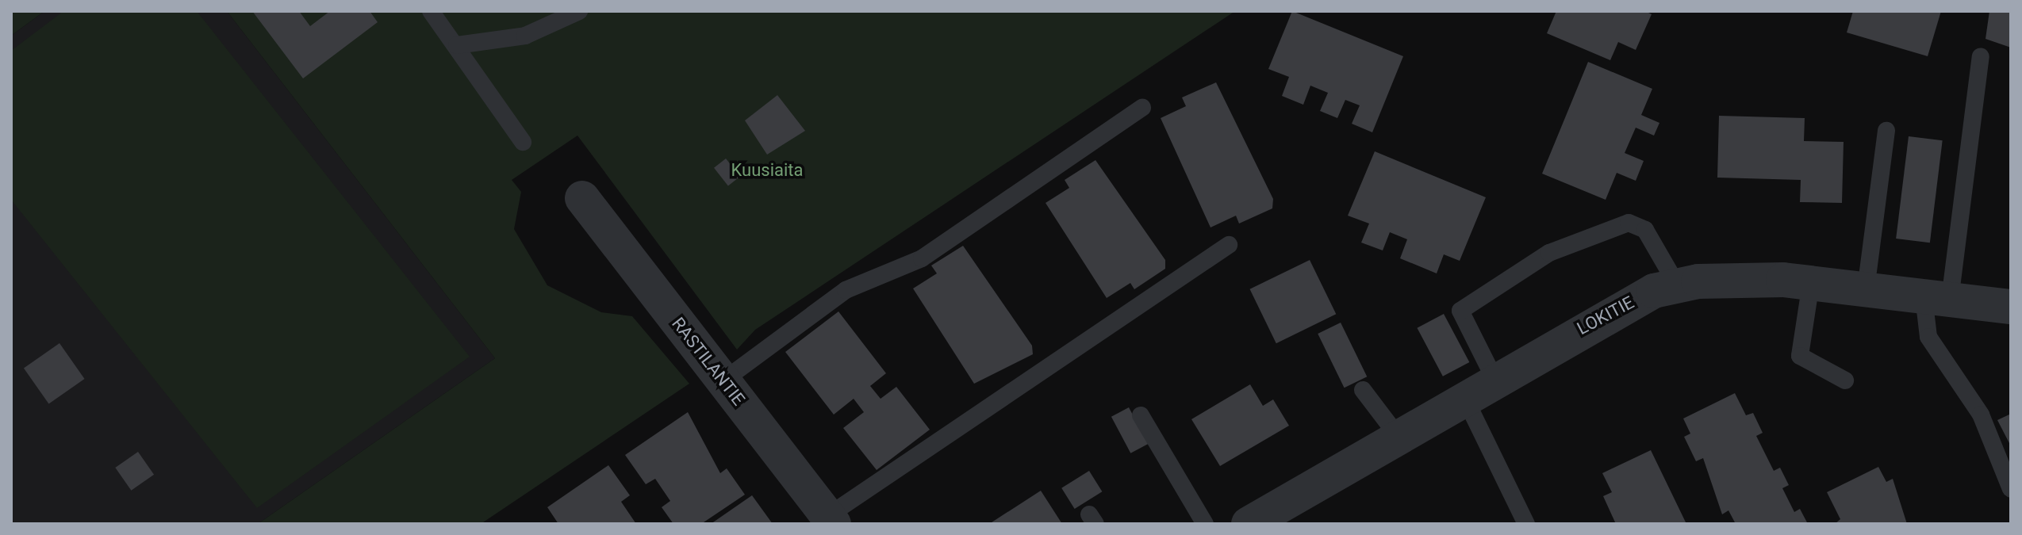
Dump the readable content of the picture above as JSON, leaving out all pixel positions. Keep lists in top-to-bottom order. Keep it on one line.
{"streets":{"street":["LOKITIE","RASTILANTIE"]},"parks":["Kuusiaita"]}
